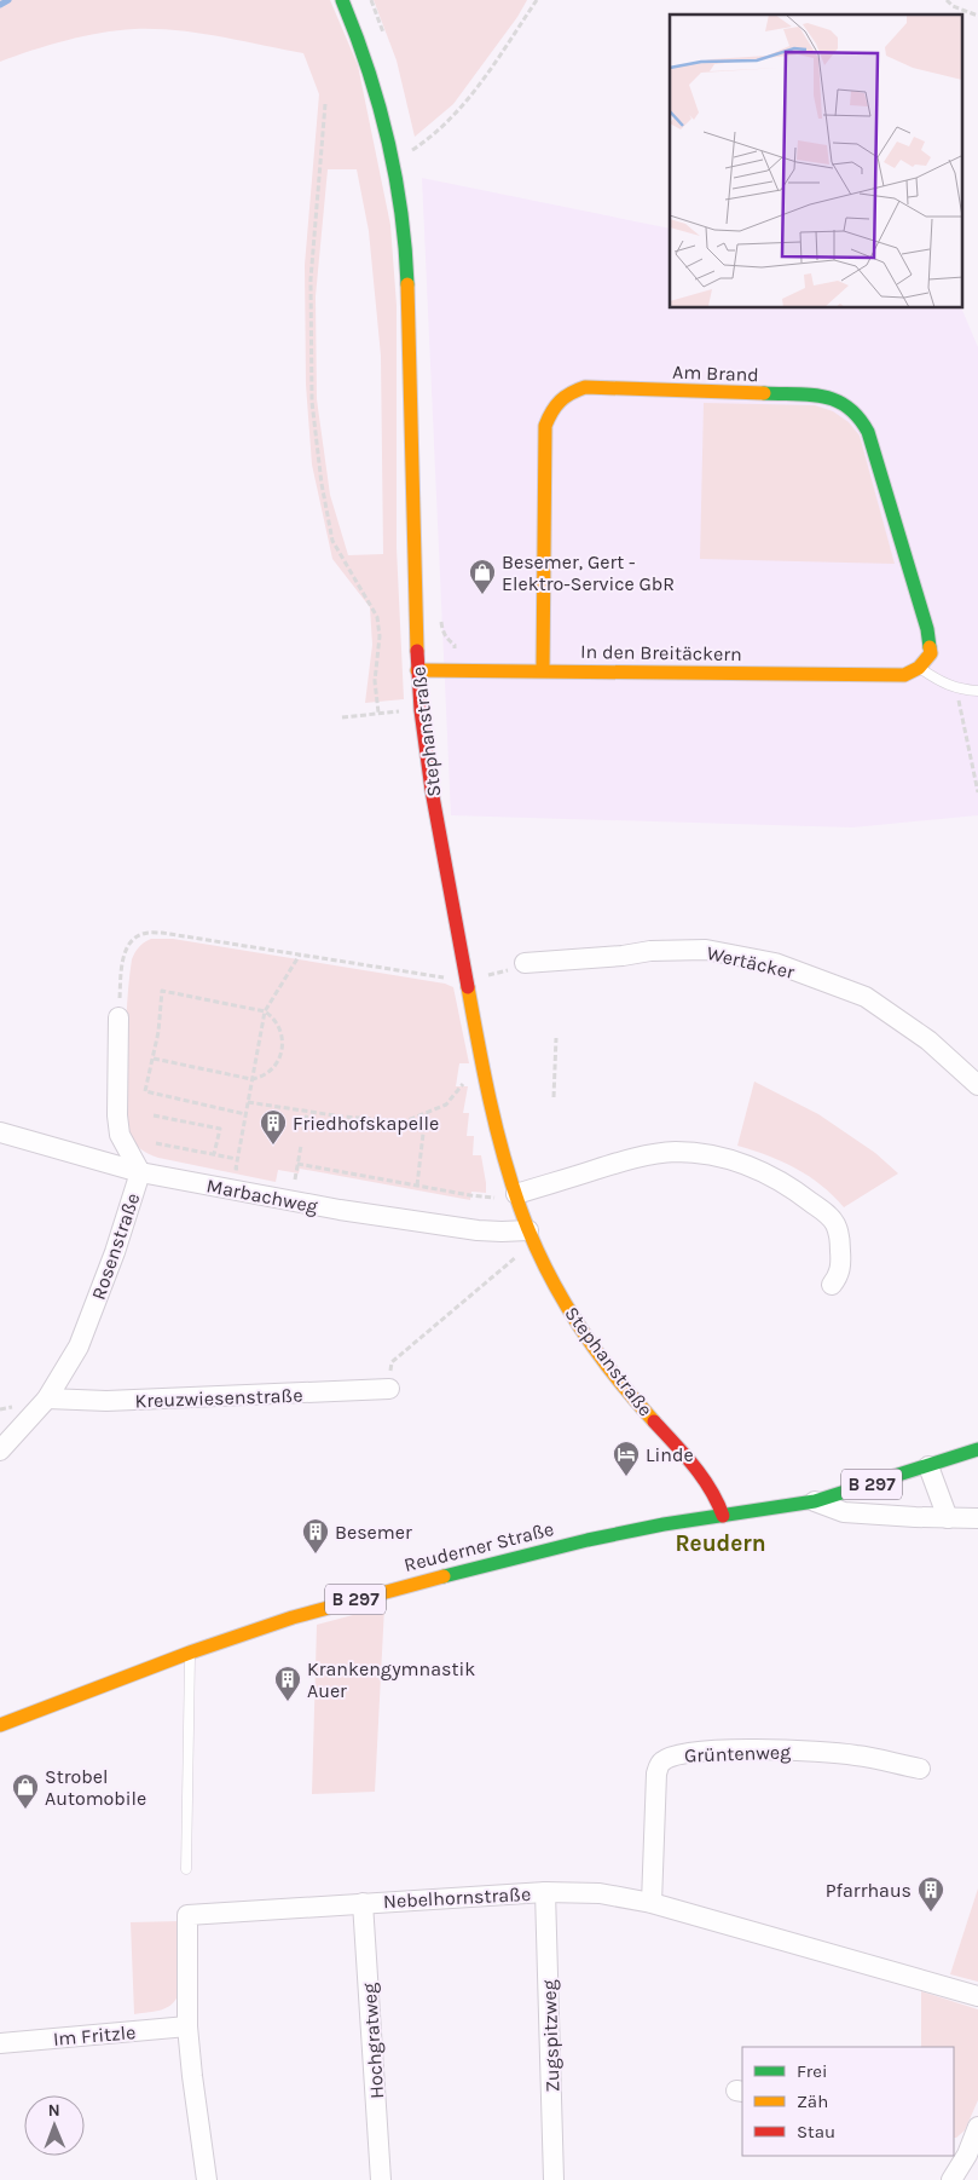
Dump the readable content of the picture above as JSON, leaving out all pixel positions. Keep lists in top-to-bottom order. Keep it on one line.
{"streets":{"street":["Am Brand","In den Breitäckern","Stephanstraße","Wertäcker","Marbachweg","Rosenstraße","Kreuzwiesenstraße","B 297","Reuderner Straße","Grüntenweg","Nebelhornstraße","Im Fritzle","Zugspitzweg","Hochgratweg"]},"crossings":[["Am Brand","In den Breitäckern"],["In den Breitäckern","Stephanstraße"],["Stephanstraße","Marbachweg"],["Stephanstraße","Reuderner Straße"],["Marbachweg","Rosenstraße"],["Rosenstraße","Kreuzwiesenstraße"],["Grüntenweg","Nebelhornstraße"],["Nebelhornstraße","Im Fritzle"],["Nebelhornstraße","Zugspitzweg"],["Nebelhornstraße","Hochgratweg"]],"districts":["Reudern"],"places":{"shop":["Besemer, Gert - Elektro-Service GbR","Strobel Automobile"],"building":["Friedhofskapelle","Besemer","Krankengymnastik Auer","Pfarrhaus"],"hotel":["Linde"]},"legend":["Frei","Zäh","Stau"],"north":"top"}
